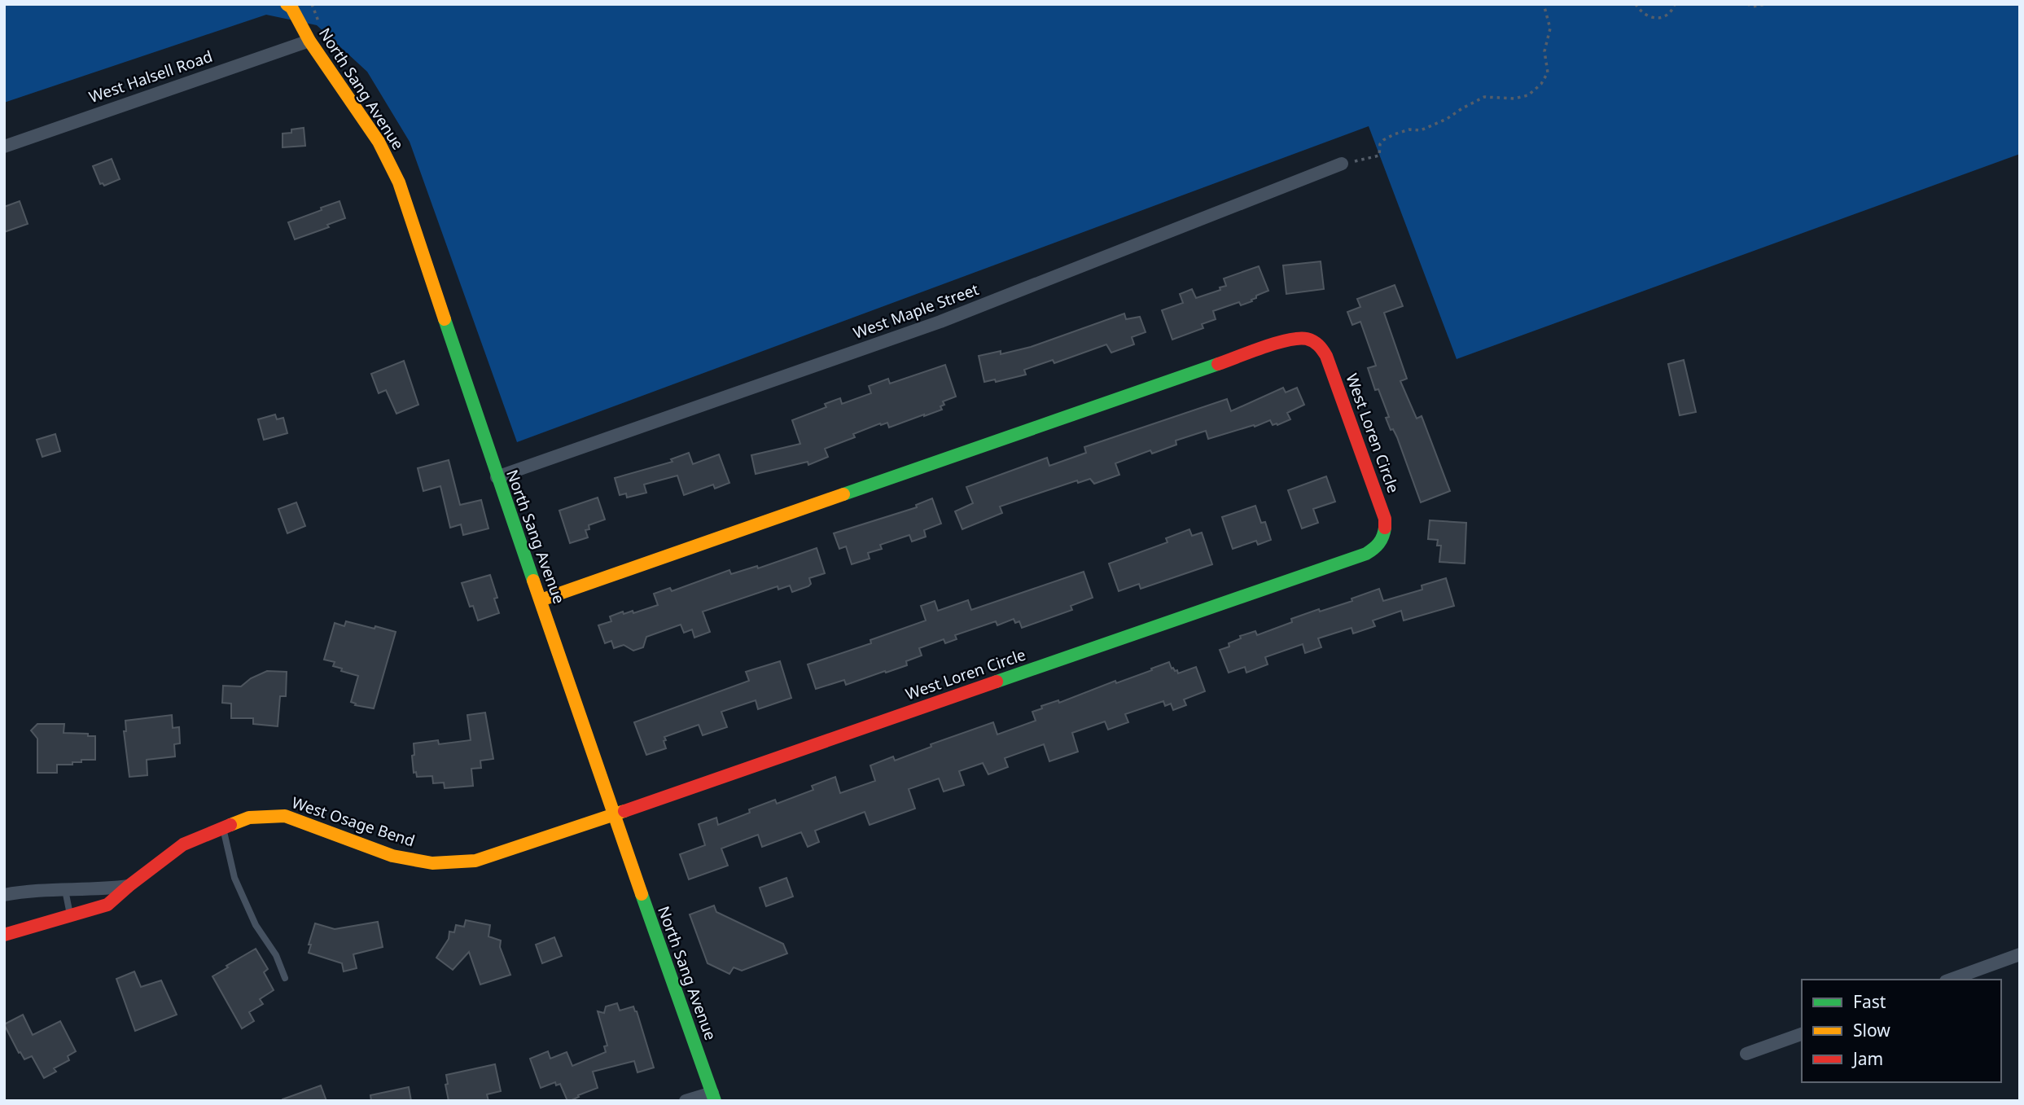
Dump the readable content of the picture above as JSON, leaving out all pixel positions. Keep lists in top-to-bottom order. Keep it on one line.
{"streets":{"street":["West Halsell Road","North Sang Avenue","West Maple Street","West Loren Circle","West Osage Bend"]},"crossings":[["West Halsell Road","North Sang Avenue"],["North Sang Avenue","West Maple Street"],["North Sang Avenue","West Loren Circle"],["North Sang Avenue","West Osage Bend"],["West Loren Circle","West Osage Bend"]],"legend":["Fast","Slow","Jam"]}
